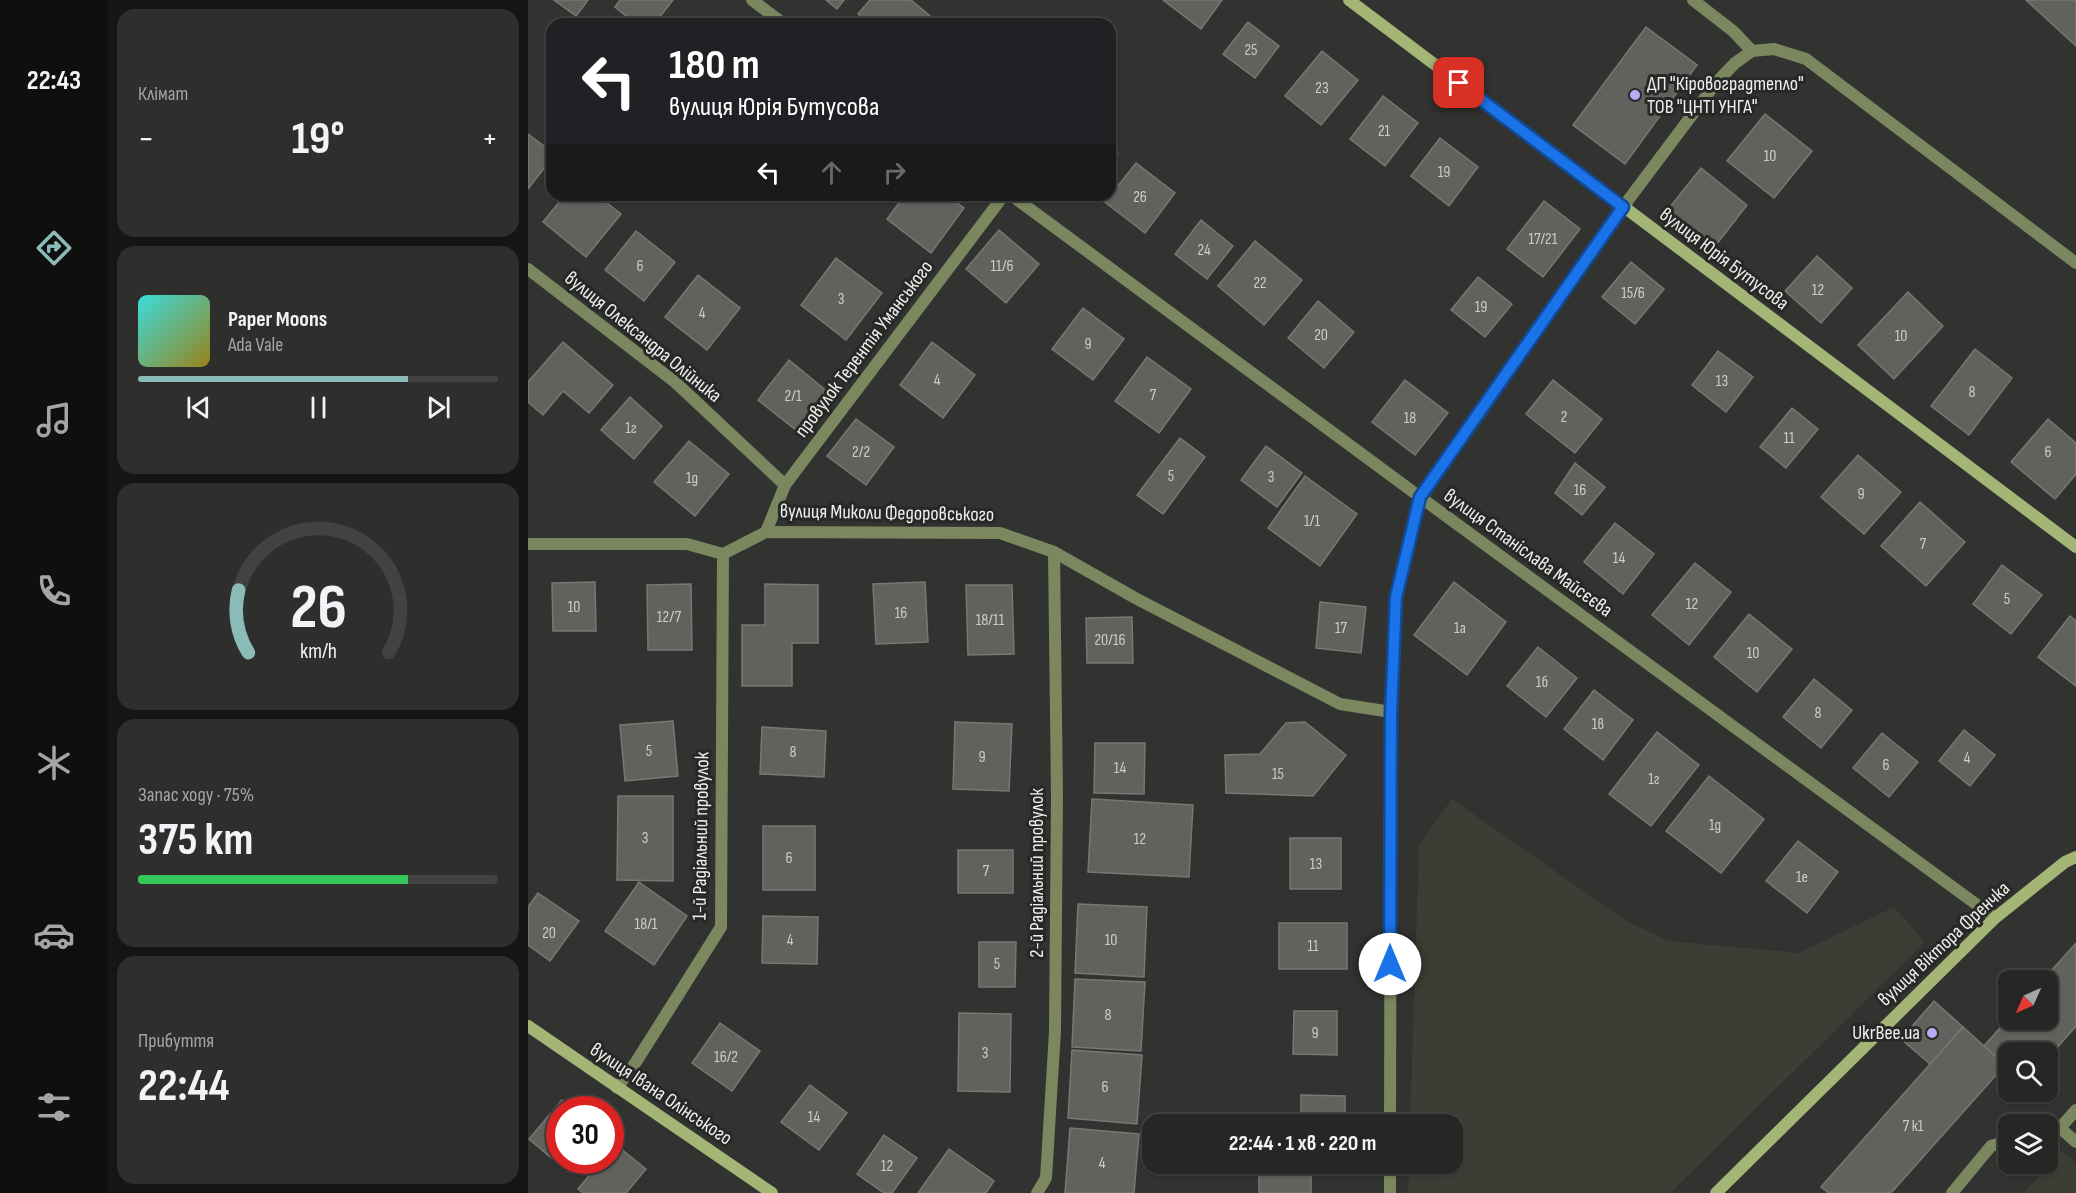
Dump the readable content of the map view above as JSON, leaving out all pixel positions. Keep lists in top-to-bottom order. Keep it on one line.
{"streets":{"street":["вулиця Юрія Бутусова","вулиця Олександра Олійника","провулок Терентія Уманського","вулиця Миколи Федоровського","вулиця Станіслава Майсєєва","1-й Радіальний провулок","2-й Радіальний провулок","вулиця Віктора Френчка","вулиця Івана Олінського"]},"crossings":[["вулиця Олександра Олійника","провулок Терентія Уманського"],["провулок Терентія Уманського","вулиця Миколи Федоровського"],["вулиця Миколи Федоровського","1-й Радіальний провулок"],["вулиця Миколи Федоровського","2-й Радіальний провулок"],["вулиця Станіслава Майсєєва","вулиця Віктора Френчка"],["1-й Радіальний провулок","вулиця Івана Олінського"]],"places":["ДП \"Кіровоградтепло\" ТОВ \"ЦНТІ УНГА\"","UkrBee.ua"],"house_numbers":["25","23","21","10","19","26","17/21","24","6","11/6","22","12","15/6","3","19","4","20","10","9","4","13","8","7","2/1","2","18","1г","11","2/2","6","5","3","1д","16","9","1/1","7","14","5","12","10","16","12/7","18/11","17","1а","20/16","10","1б","8","1в","5","8","9","4","6","14","15","1г","1д","3","12","6","13","7","1е","18/1","20","4","10","11","5","8","9","3","16/2","6","14","7 к1","4","12"],"north":"bottom left","page":{"tabs":"22:43","tile":["Клімат",["Запас ходу · 75%","375 km"],["Прибуття","22:44"]],"turn":["180 m","вулиця Юрія Бутусова"],"heat":["−","19°","+"],"song":["Paper Moons","Ada Vale"],"limit":"30","trip":"22:44 · 1 хв · 220 m","gauge":["26","km/h"]}}
